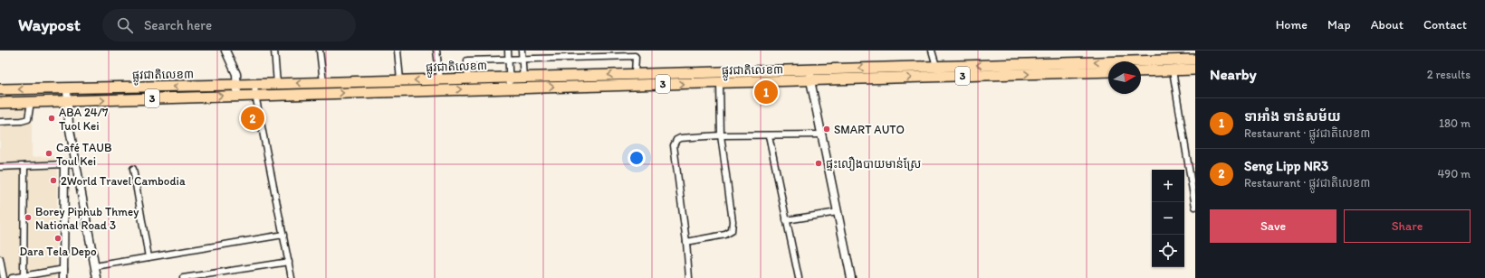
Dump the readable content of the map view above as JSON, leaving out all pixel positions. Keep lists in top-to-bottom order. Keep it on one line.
{"streets":{"highway":["ផ្លូវជាតិលេខ៣","3"]},"places":["ABA 24/7 Tuol Kei","SMART AUTO","Café TAUB Toul Kei","ផ្ទះលឿងបាយមាន់ស្រែ","2World Travel Cambodia","Borey Piphub Thmey National Road 3","Dara Tela Depo"],"north":"right","page":{"header":"Waypost","search":"Search here","nav":["Home","Map","About","Contact"],"heading":["Nearby","2 results"],"pins":["1","2"],"list":[{"mark":"1","name":"ទាអាំង ទាន់សម័យ","note":"Restaurant · ផ្លូវជាតិលេខ៣","value":"180 m"},{"mark":"2","name":"Seng Lipp NR3","note":"Restaurant · ផ្លូវជាតិលេខ៣","value":"490 m"}],"map_buttons":["+","−"],"buttons":["Save","Share"]}}
